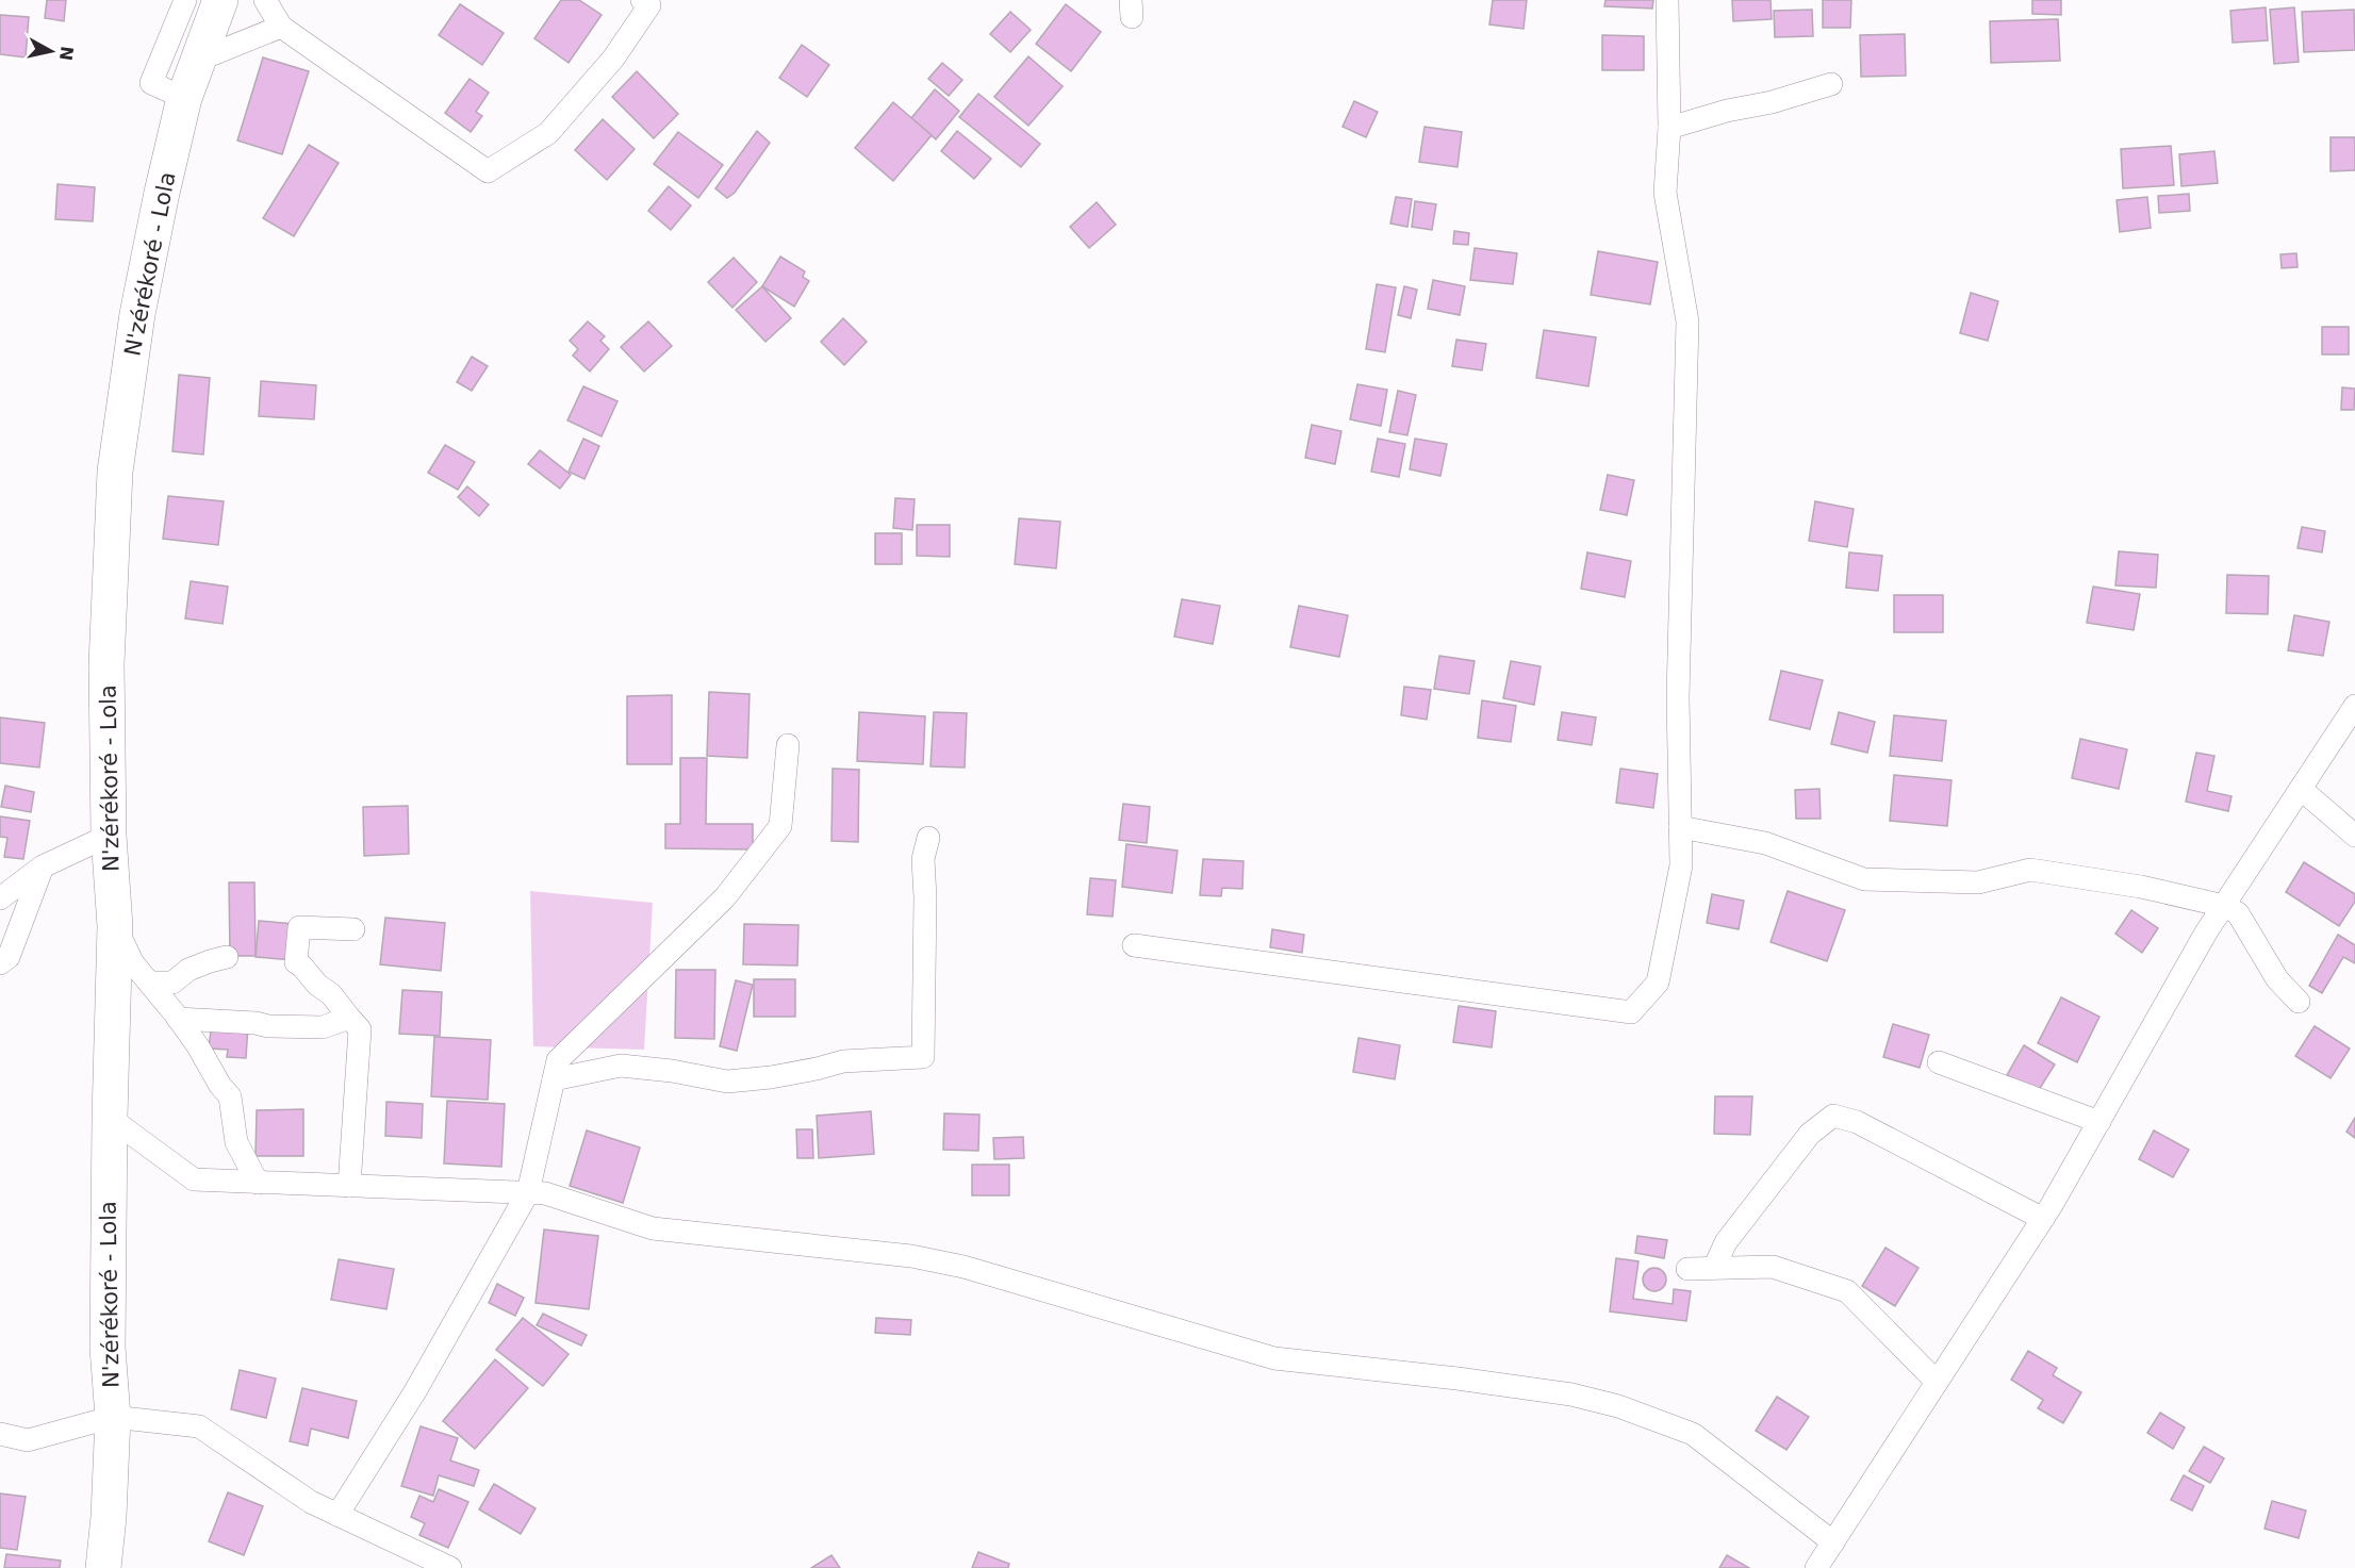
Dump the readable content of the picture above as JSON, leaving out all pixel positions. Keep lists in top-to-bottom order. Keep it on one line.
{"streets":{"highway":["N'zérékoré - Lola"]},"north":"right"}
